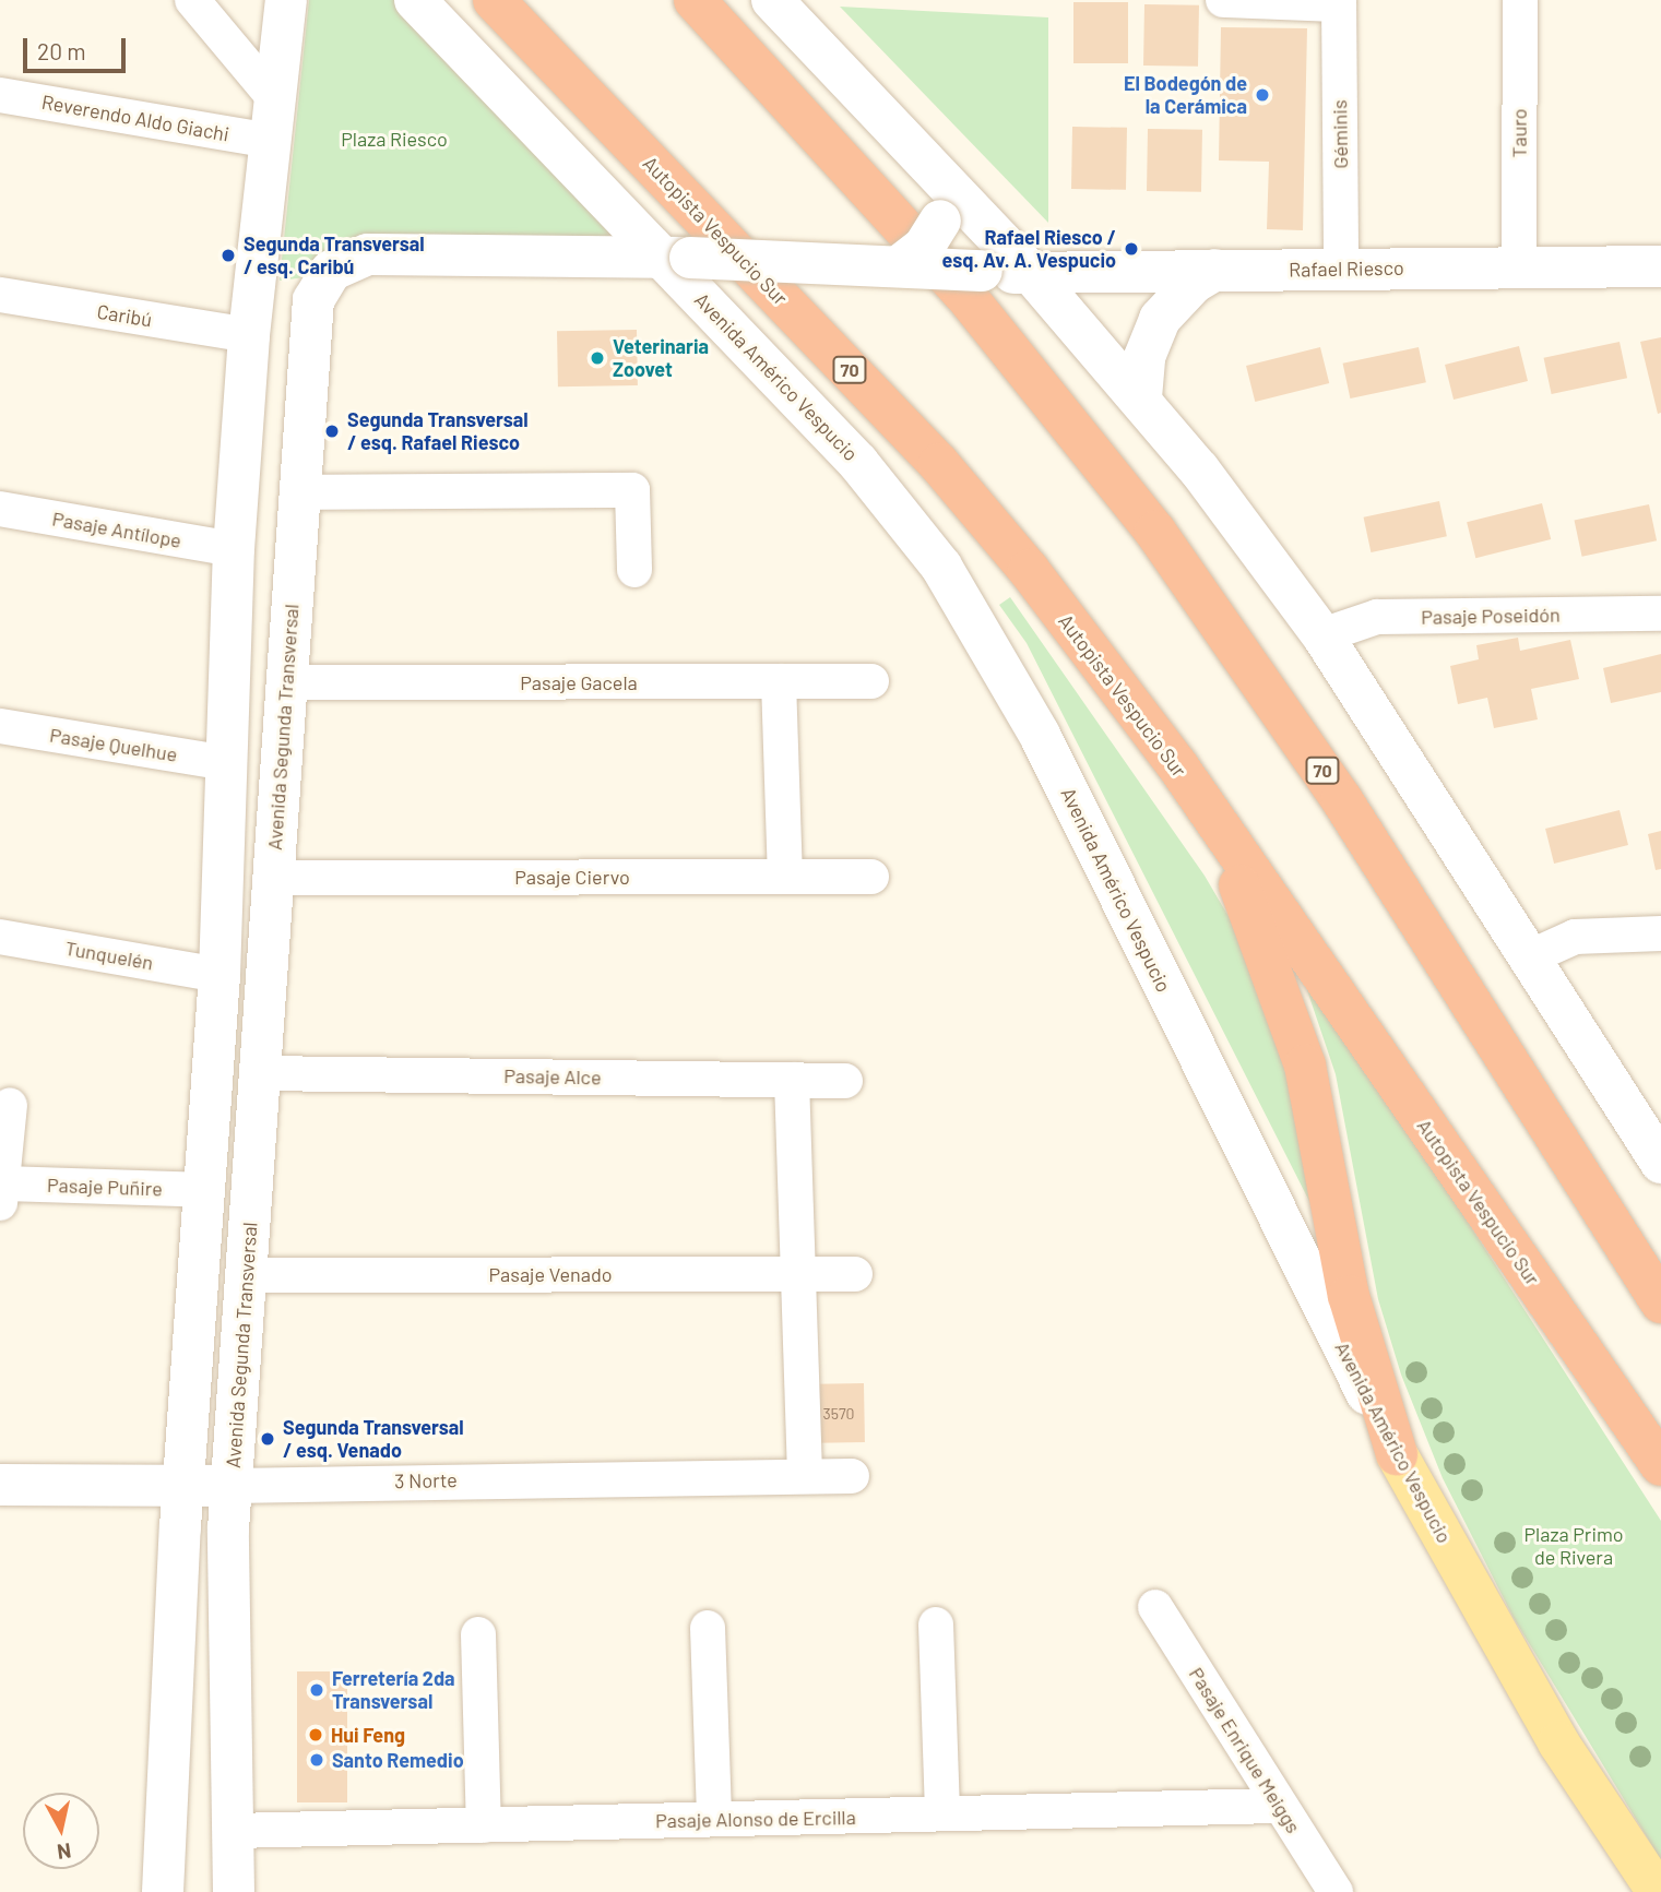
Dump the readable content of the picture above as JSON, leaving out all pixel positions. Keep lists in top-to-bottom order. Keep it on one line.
{"streets":{"highway":["Autopista Vespucio Sur","70"],"main road":["Rafael Riesco","Avenida Américo Vespucio","Avenida Segunda Transversal","3 Norte"],"street":["Reverendo Aldo Giachi","Tauro","Géminis","Caribú","Pasaje Antílope","Pasaje Poseidón","Pasaje Gacela","Pasaje Quelhue","Pasaje Ciervo","Tunquelén","Pasaje Alce","Pasaje Puñire","Pasaje Venado","Pasaje Enrique Meiggs","Pasaje Alonso de Ercilla"]},"crossings":[["Tauro","Rafael Riesco"],["Géminis","Rafael Riesco"],["Rafael Riesco","Avenida Segunda Transversal"],["Avenida Américo Vespucio","Avenida Segunda Transversal"],["Pasaje Gacela","Avenida Segunda Transversal"],["Avenida Segunda Transversal","Pasaje Ciervo"],["Avenida Segunda Transversal","Pasaje Alce"],["Avenida Segunda Transversal","Pasaje Venado"],["Avenida Segunda Transversal","3 Norte"],["Avenida Segunda Transversal","Pasaje Alonso de Ercilla"],["Pasaje Enrique Meiggs","Pasaje Alonso de Ercilla"]],"parks":["Plaza Riesco","Plaza Primo de Rivera"],"places":["El Bodegón de la Cerámica","Rafael Riesco / esq. Av. A. Vespucio","Segunda Transversal / esq. Caribú","Veterinaria Zoovet","Segunda Transversal / esq. Rafael Riesco","Segunda Transversal / esq. Venado","Ferretería 2da Transversal","Hui Feng","Santo Remedio"],"house_numbers":["3570"],"scale_bar":"20 m","north":"bottom"}
